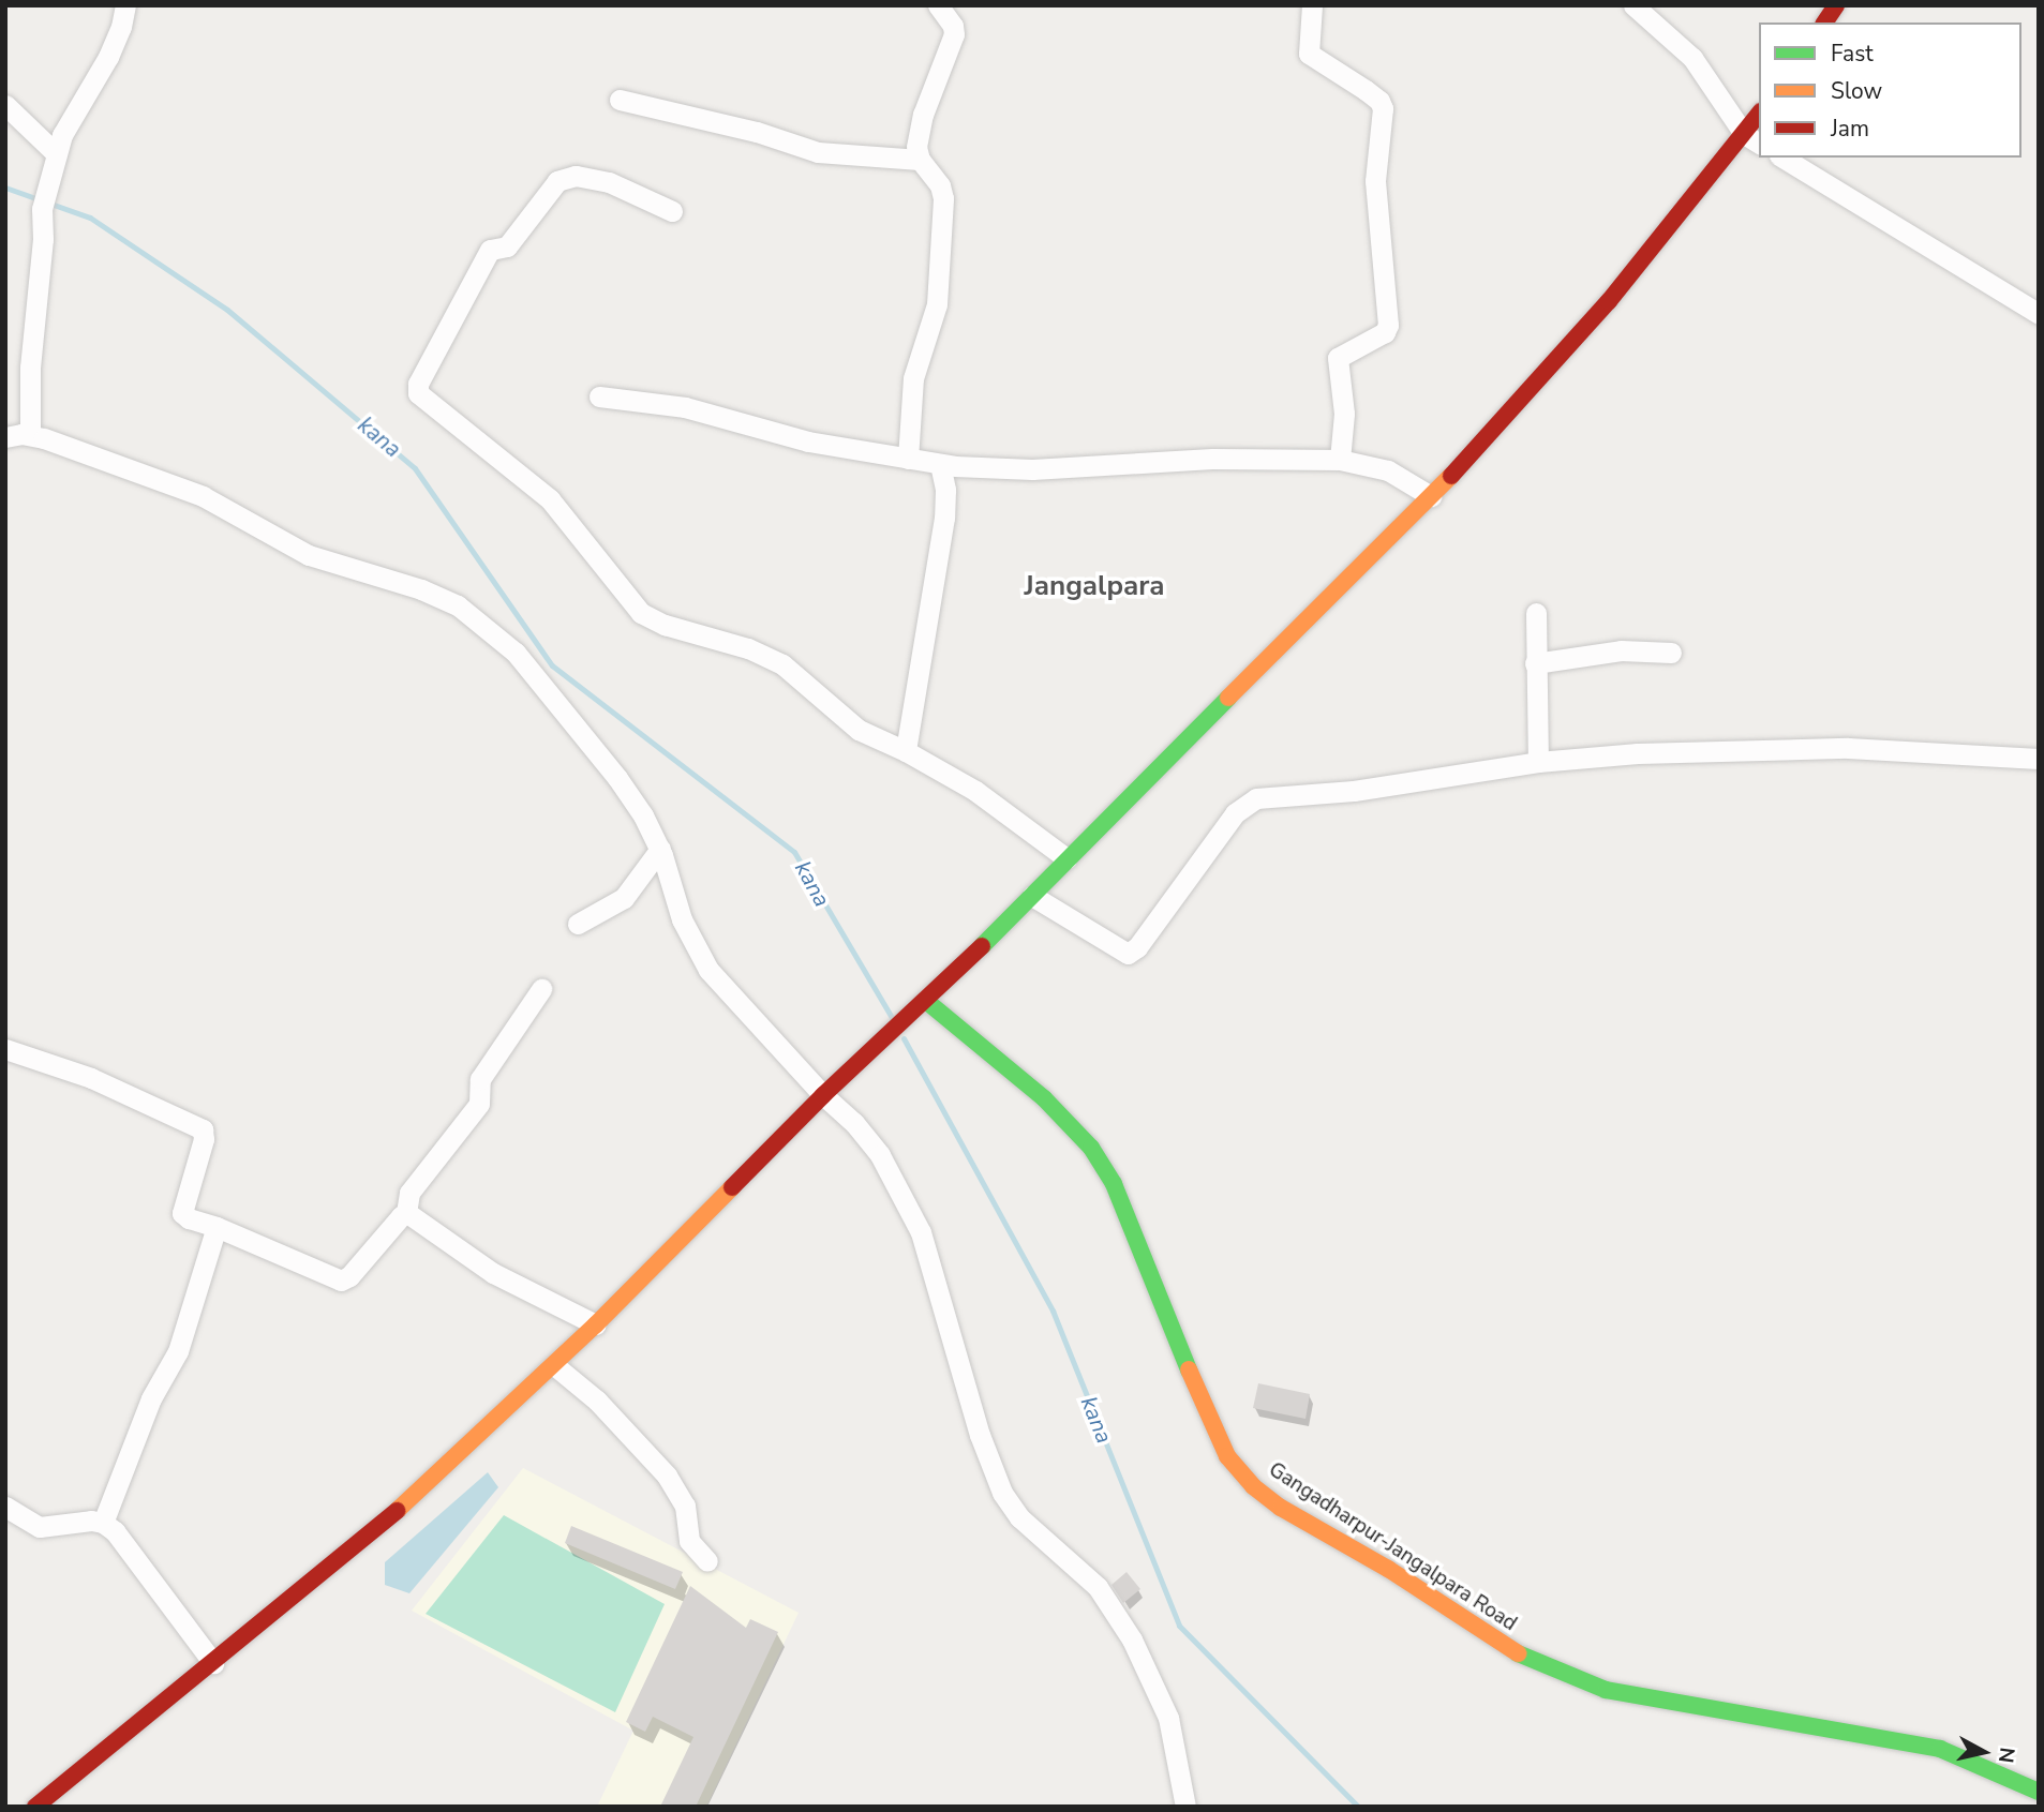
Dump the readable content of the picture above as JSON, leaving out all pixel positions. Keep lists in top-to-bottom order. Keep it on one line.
{"streets":{"main road":["Gangadharpur-Jangalpara Road"]},"districts":["Jangalpara"],"water":["kana"],"legend":["Fast","Slow","Jam"],"north":"right"}
